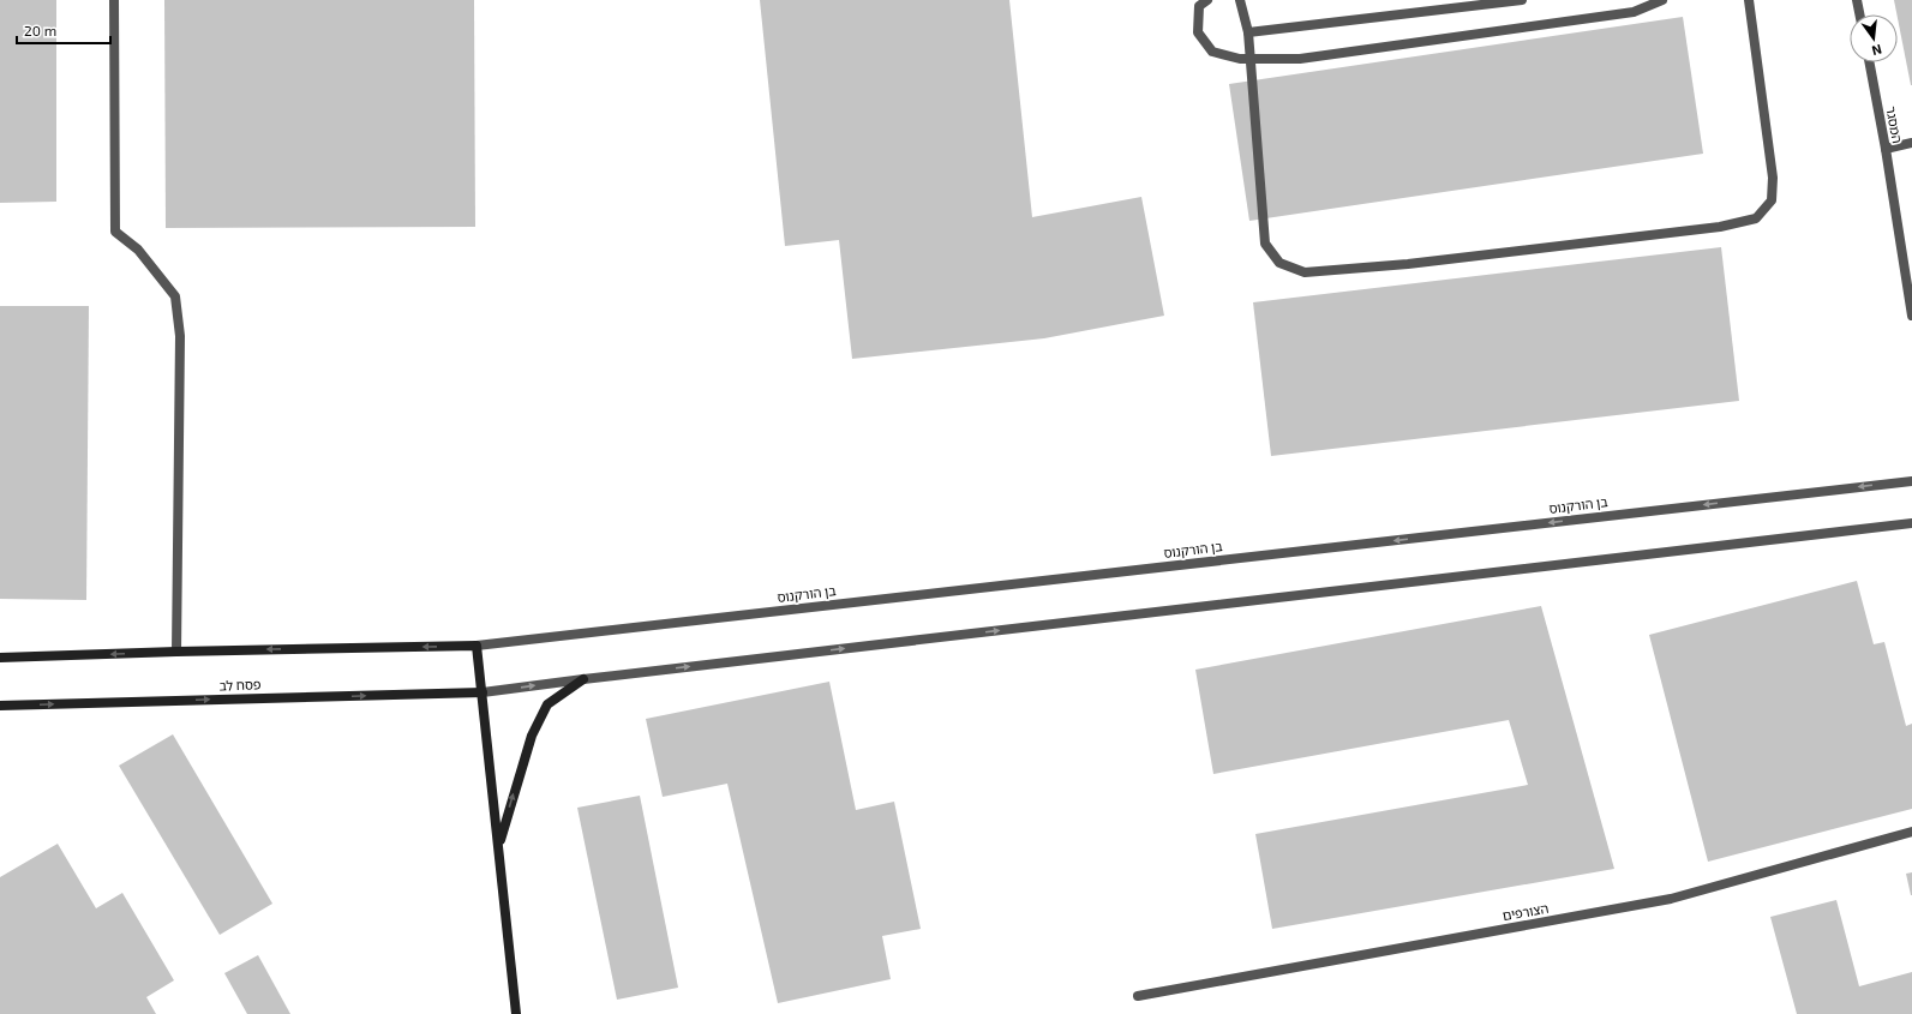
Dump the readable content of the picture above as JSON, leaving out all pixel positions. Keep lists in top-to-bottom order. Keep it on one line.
{"streets":{"main road":["פסח לב"],"street":["המסגר","בן הורקנוס","הצורפים"]},"scale_bar":"20 m","north":"bottom"}
